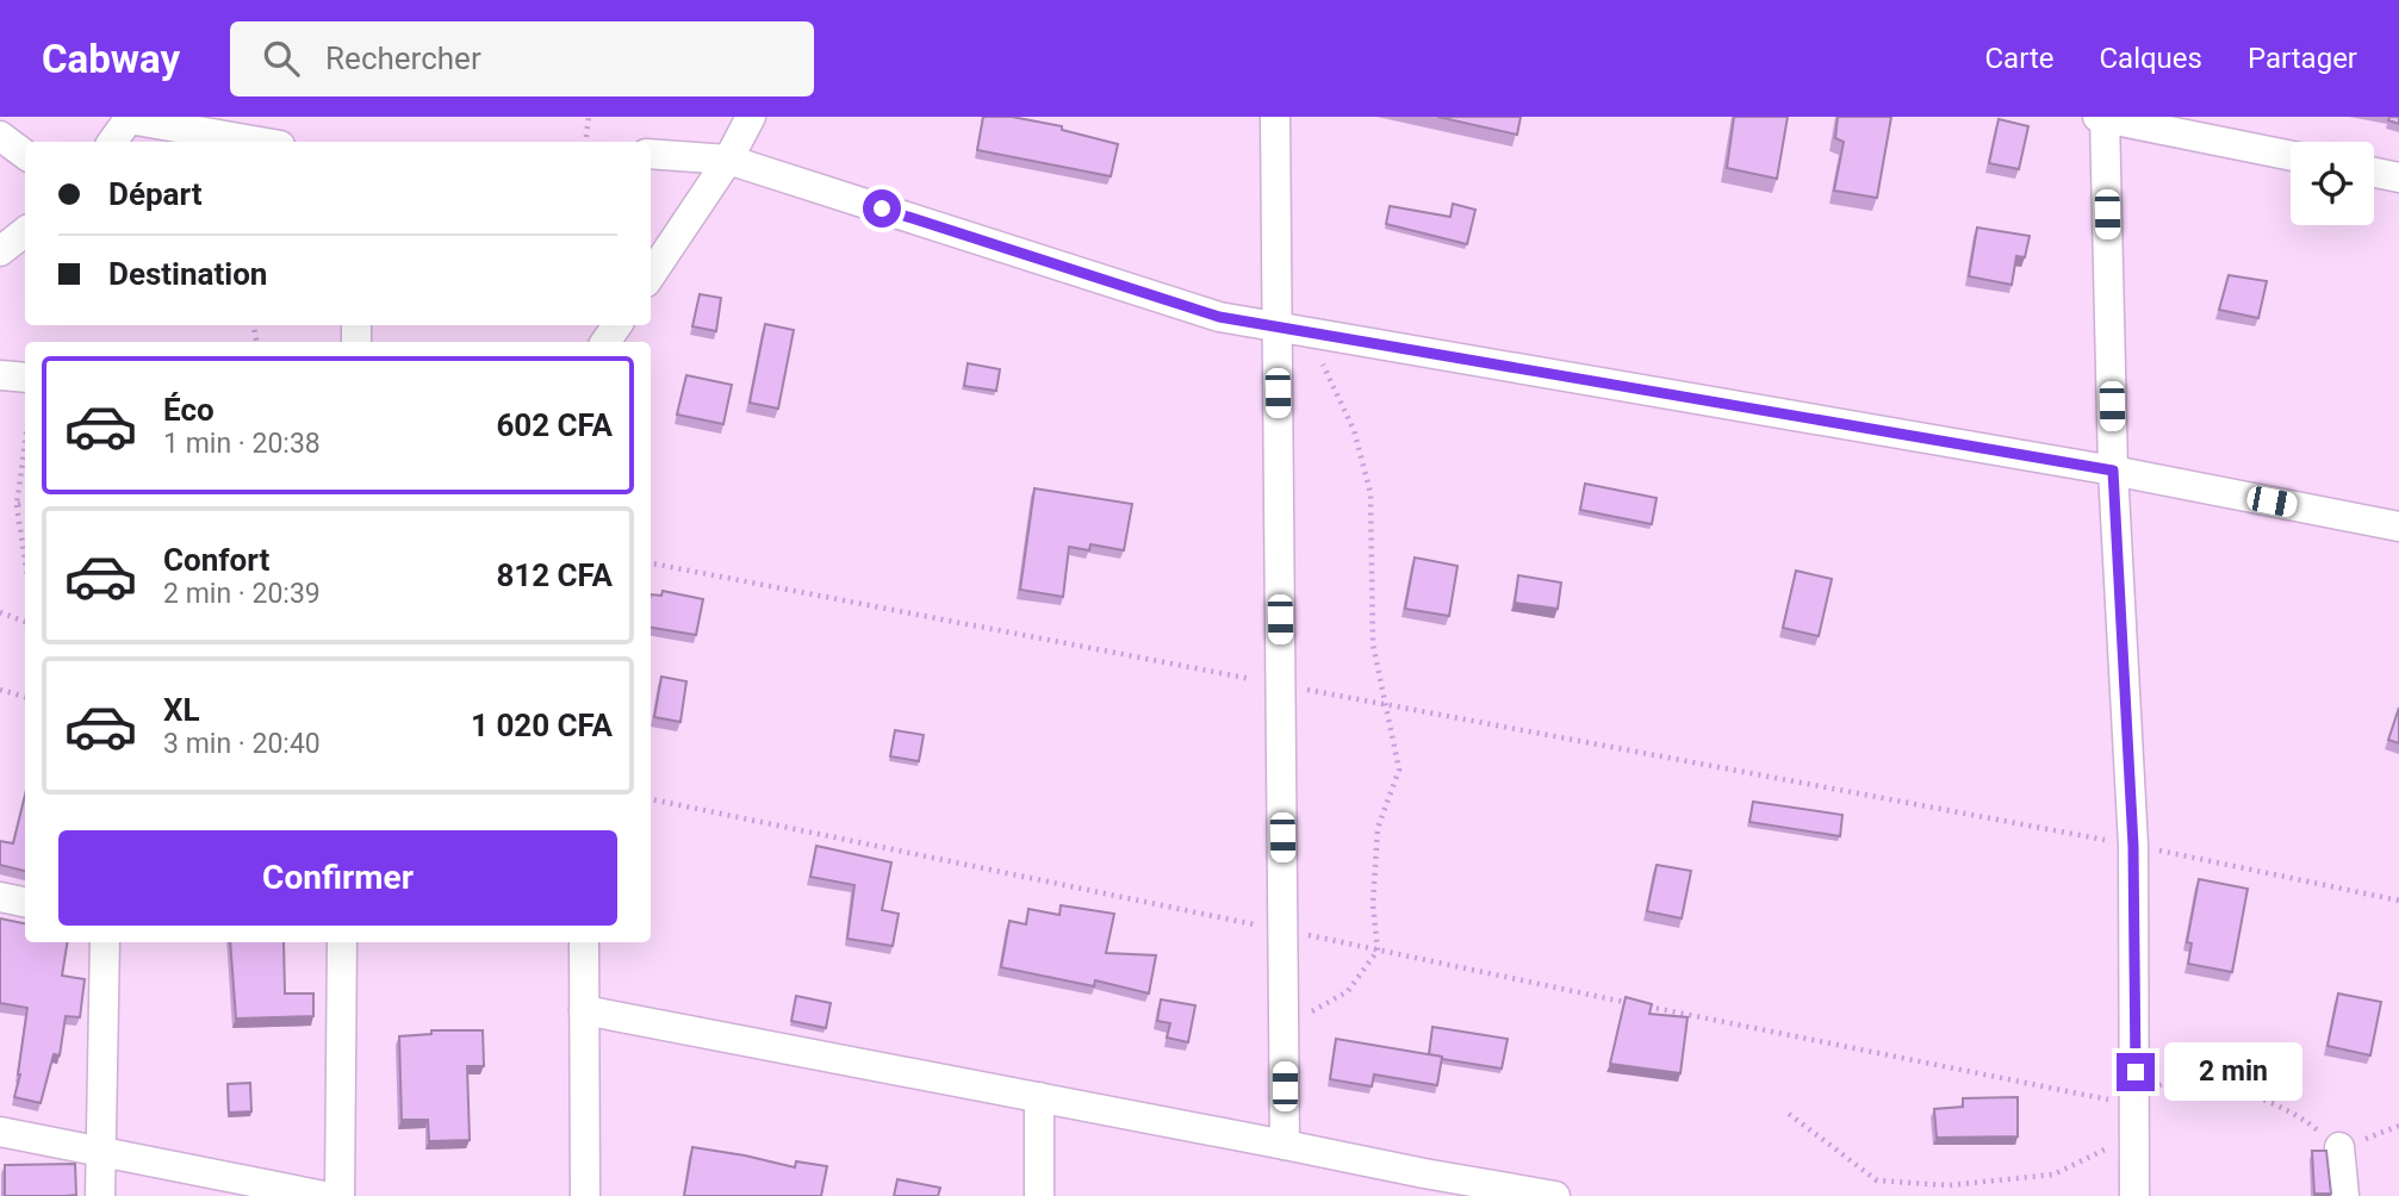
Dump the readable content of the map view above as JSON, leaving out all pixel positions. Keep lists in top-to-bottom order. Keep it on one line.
{"page":{"header":"Cabway","search":"Rechercher","nav":["Carte","Calques","Partager"],"banner":["Départ","Destination"],"list":[{"name":"Éco","note":"1 min · 20:38","value":"602 CFA"},{"name":"Confort","note":"2 min · 20:39","value":"812 CFA"},{"name":"XL","note":"3 min · 20:40","value":"1 020 CFA"}],"buttons":"Confirmer","bubble":"2 min"}}
